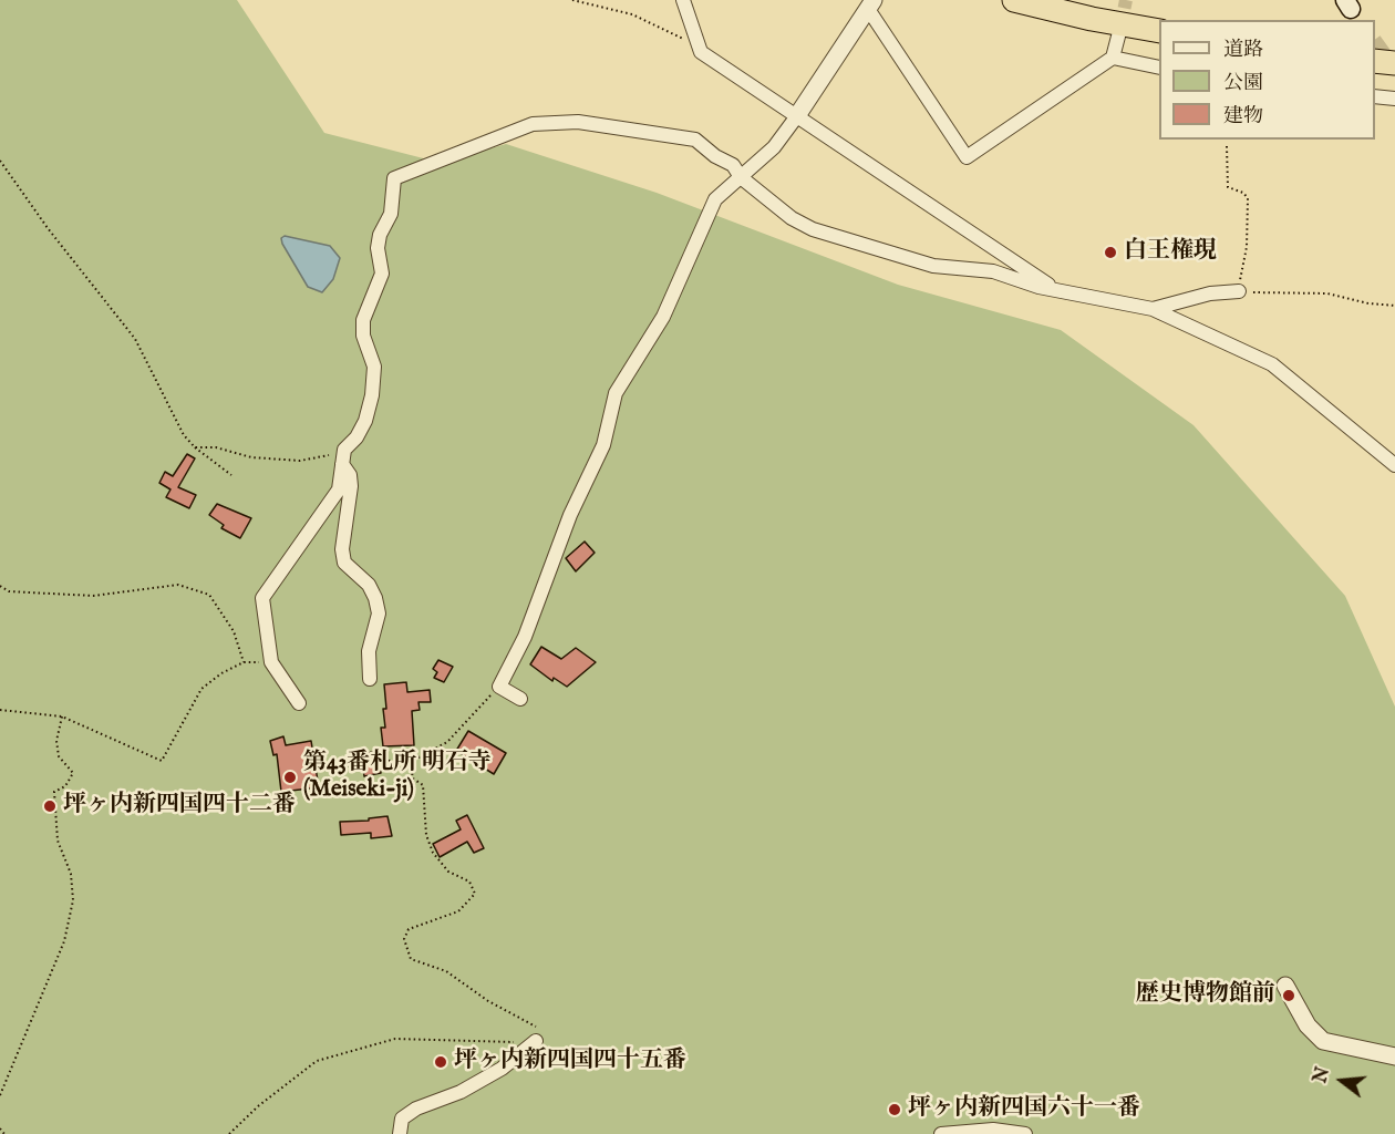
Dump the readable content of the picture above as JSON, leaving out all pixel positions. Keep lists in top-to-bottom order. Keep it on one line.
{"places":["白王権現","第43番札所 明石寺 (Meiseki-ji)","坪ヶ内新四国四十二番","歴史博物館前","坪ヶ内新四国四十五番","坪ヶ内新四国六十一番"],"legend":["道路","公園","建物"],"north":"left"}
